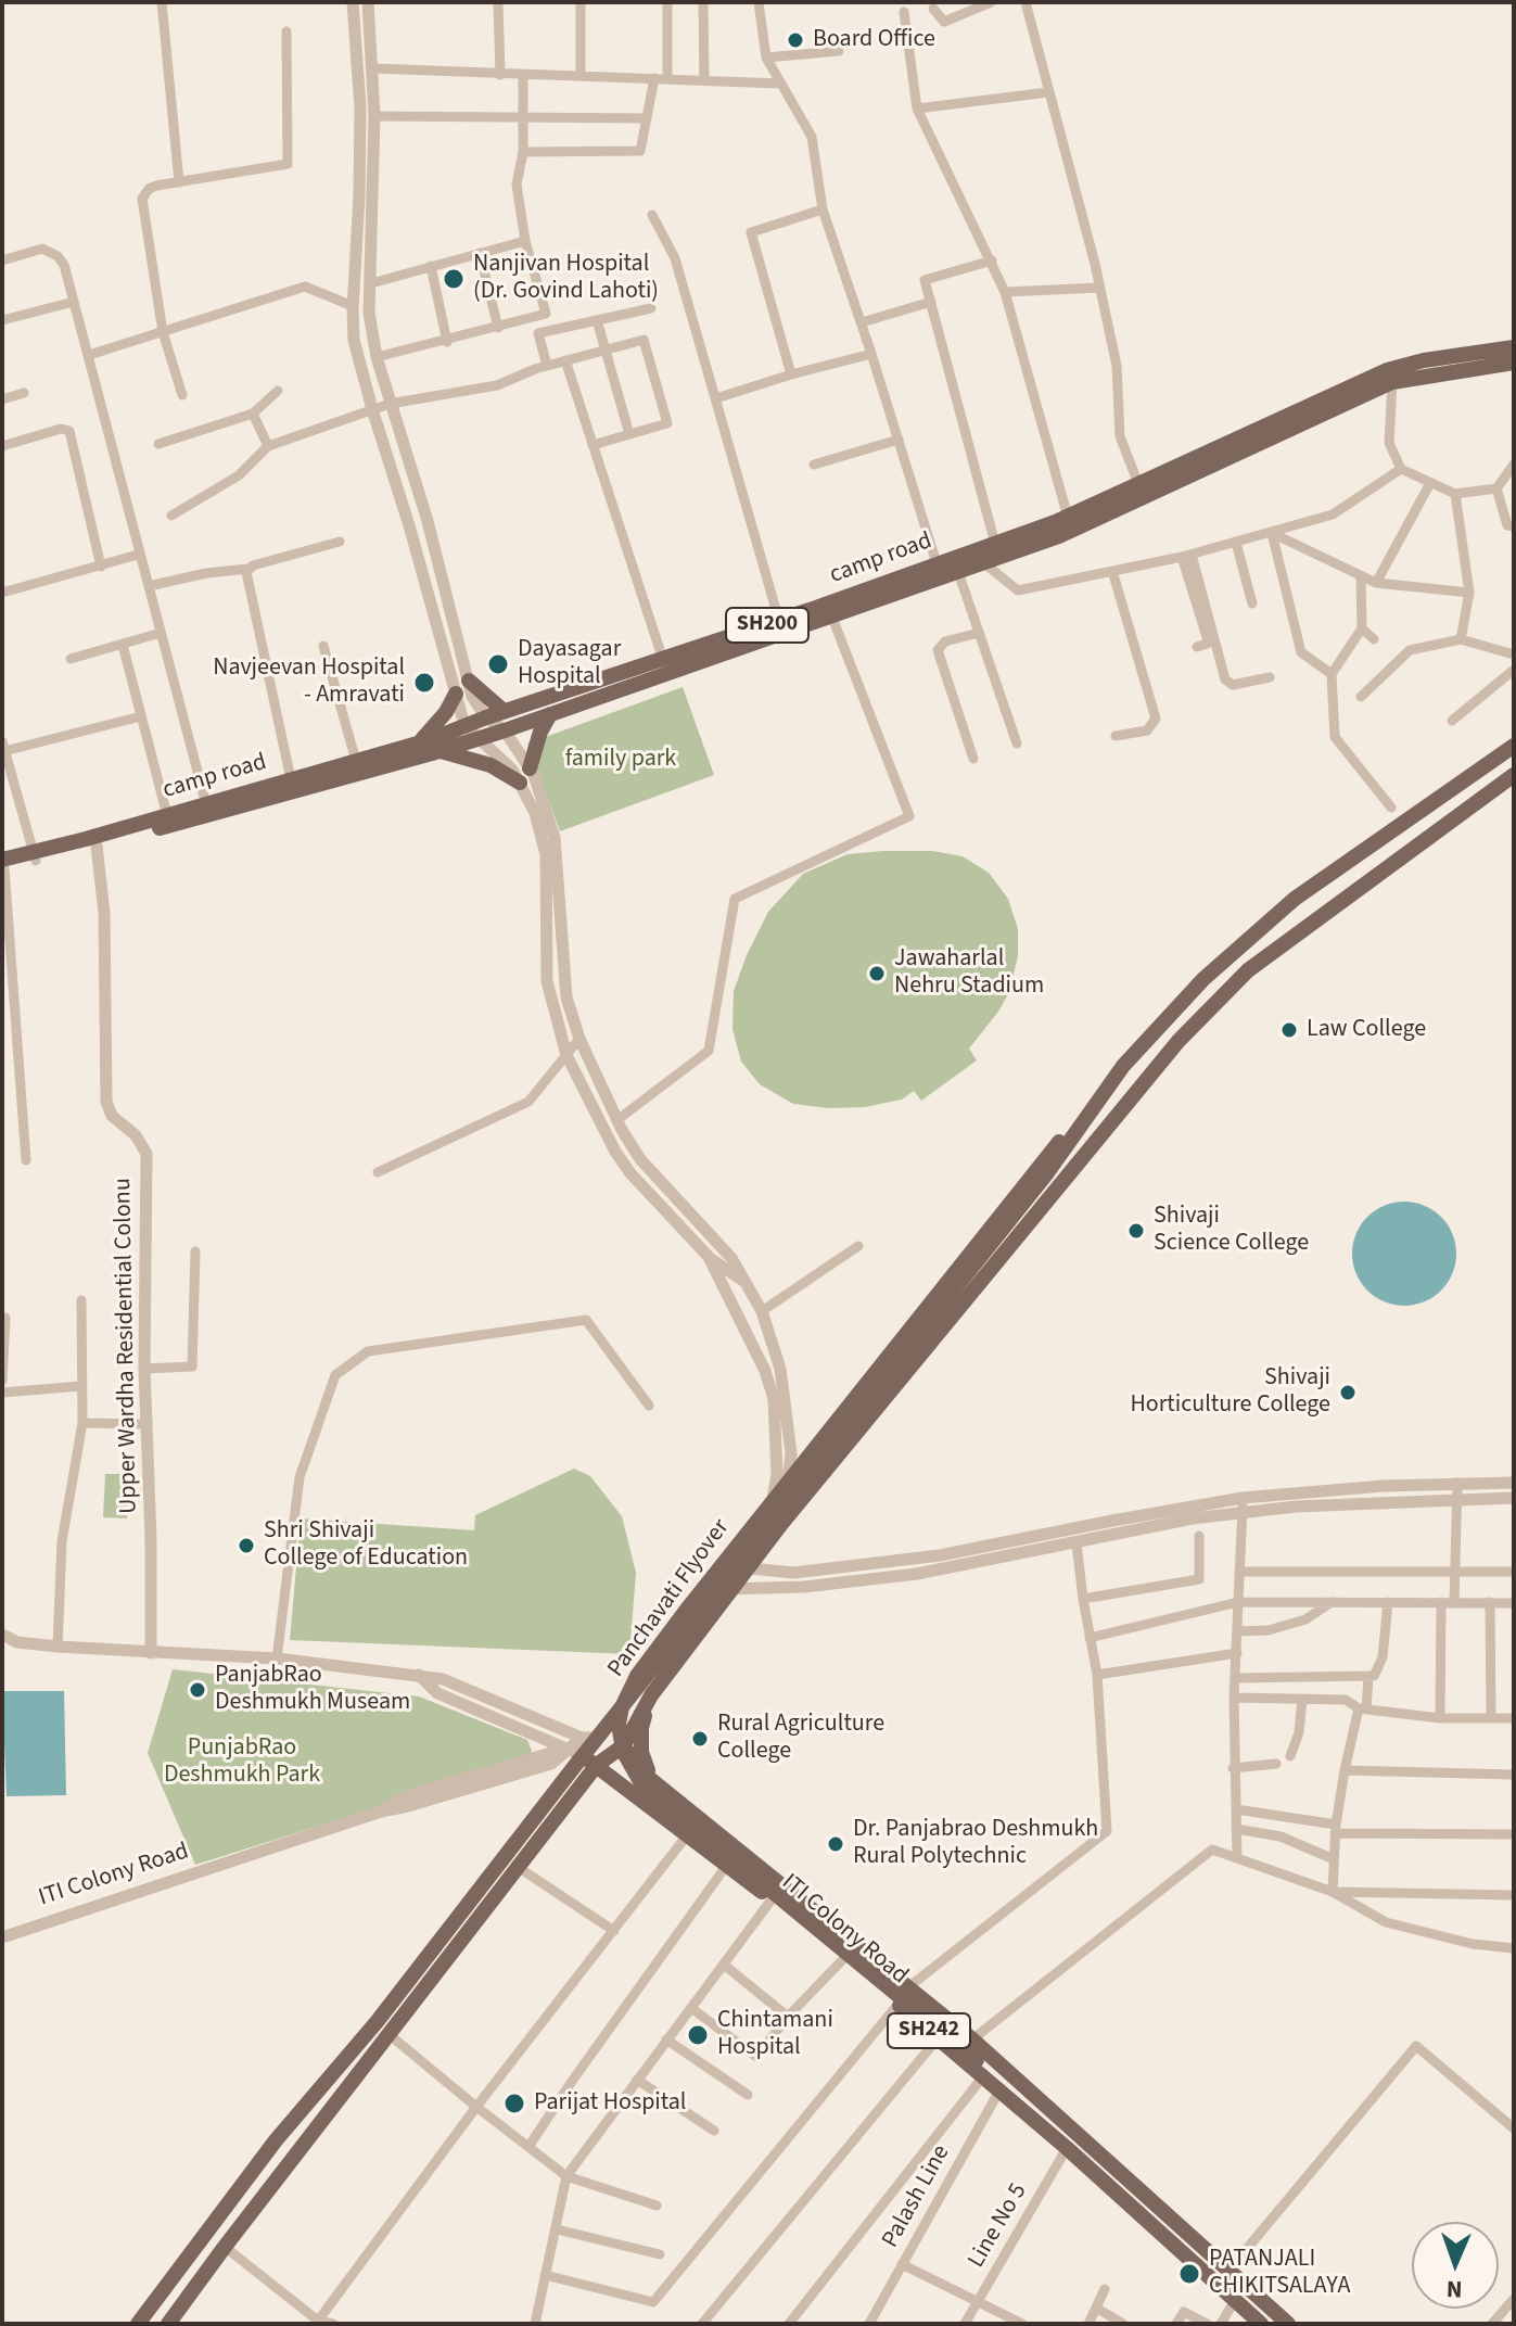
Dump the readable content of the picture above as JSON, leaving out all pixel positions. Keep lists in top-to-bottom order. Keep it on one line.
{"streets":{"main road":["camp road","SH200","Panchavati Flyover","ITI Colony Road","SH242"],"street":["Upper Wardha Residential Colonu","Palash Line","Line No 5"]},"crossings":[["camp road","Upper Wardha Residential Colonu"],["Panchavati Flyover","ITI Colony Road"],["Panchavati Flyover","Palash Line"],["ITI Colony Road","Palash Line"],["ITI Colony Road","Line No 5"]],"parks":["family park","PunjabRao Deshmukh Park"],"places":["Board Office","Nanjivan Hospital (Dr. Govind Lahoti)","Dayasagar Hospital","Navjeevan Hospital - Amravati","Jawaharlal Nehru Stadium","Law College","Shivaji Science College","Shivaji Horticulture College","Shri Shivaji College of Education","PanjabRao Deshmukh Museam","Rural Agriculture College","Dr. Panjabrao Deshmukh Rural Polytechnic","Chintamani Hospital","Parijat Hospital","PATANJALI CHIKITSALAYA"],"north":"bottom"}
